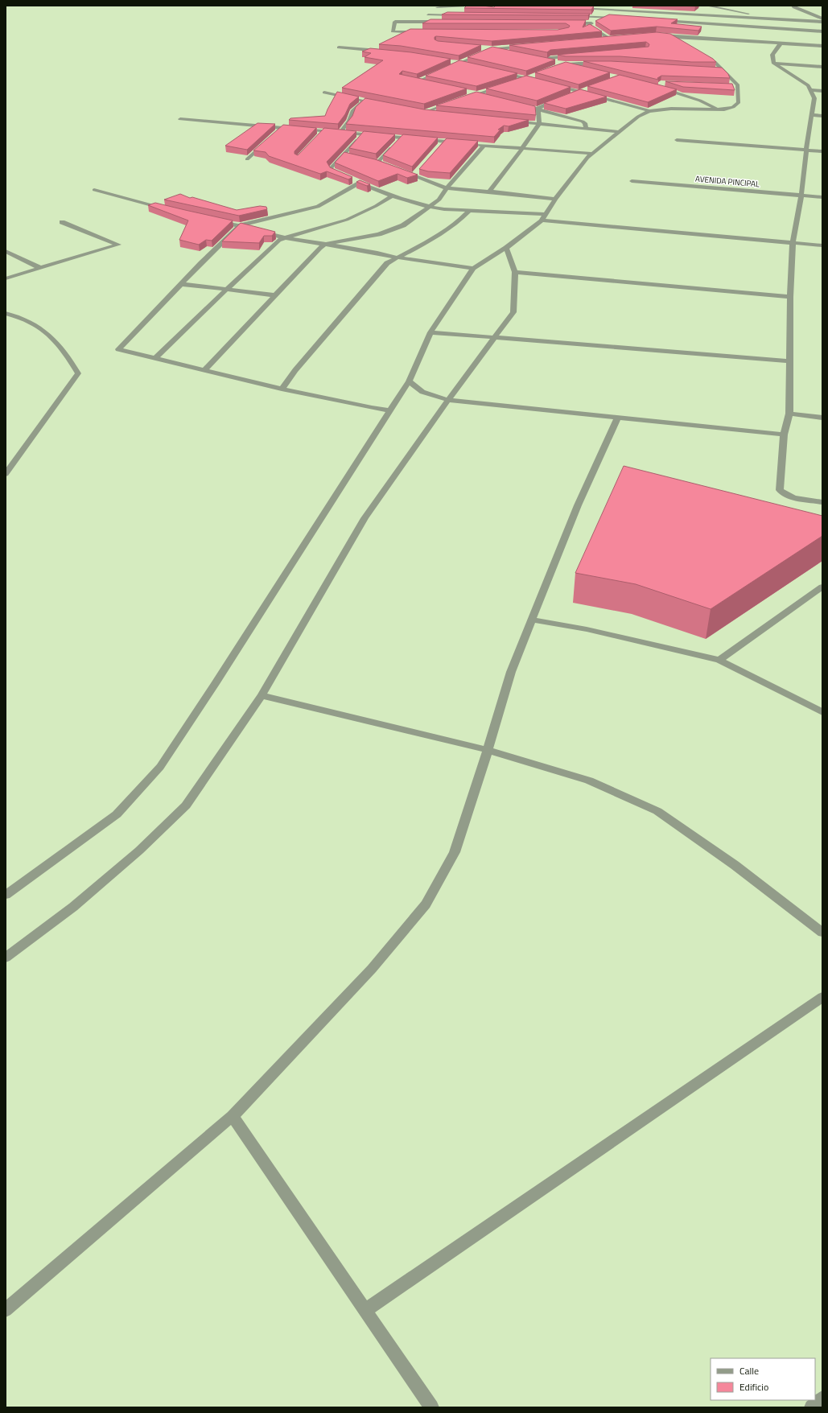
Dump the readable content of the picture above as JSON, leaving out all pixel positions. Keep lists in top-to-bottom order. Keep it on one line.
{"streets":{"street":["AVENIDA PINCIPAL"]},"legend":["Calle","Edificio"]}
